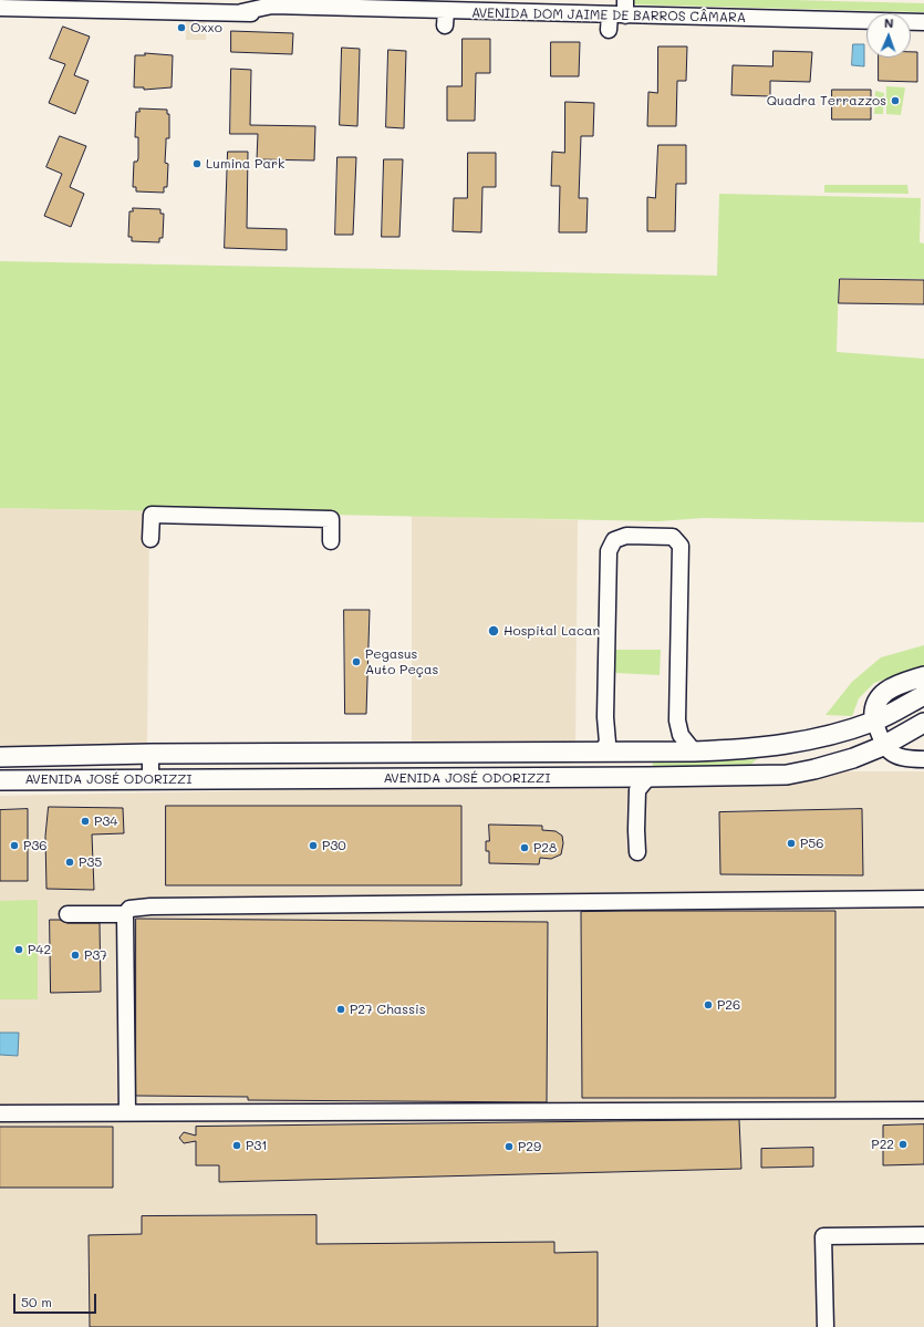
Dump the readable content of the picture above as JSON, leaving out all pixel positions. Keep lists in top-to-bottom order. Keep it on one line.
{"streets":{"main road":["AVENIDA JOSÉ ODORIZZI"],"street":["AVENIDA DOM JAIME DE BARROS CÂMARA"]},"places":["Oxxo","Quadra Terrazzos","Lumina Park","Hospital Lacan","Pegasus Auto Peças","P34","P56","P36","P30","P28","P35","P42","P37","P26","P27 Chassis","P22","P31","P29"],"scale_bar":"50 m","north":"top"}
